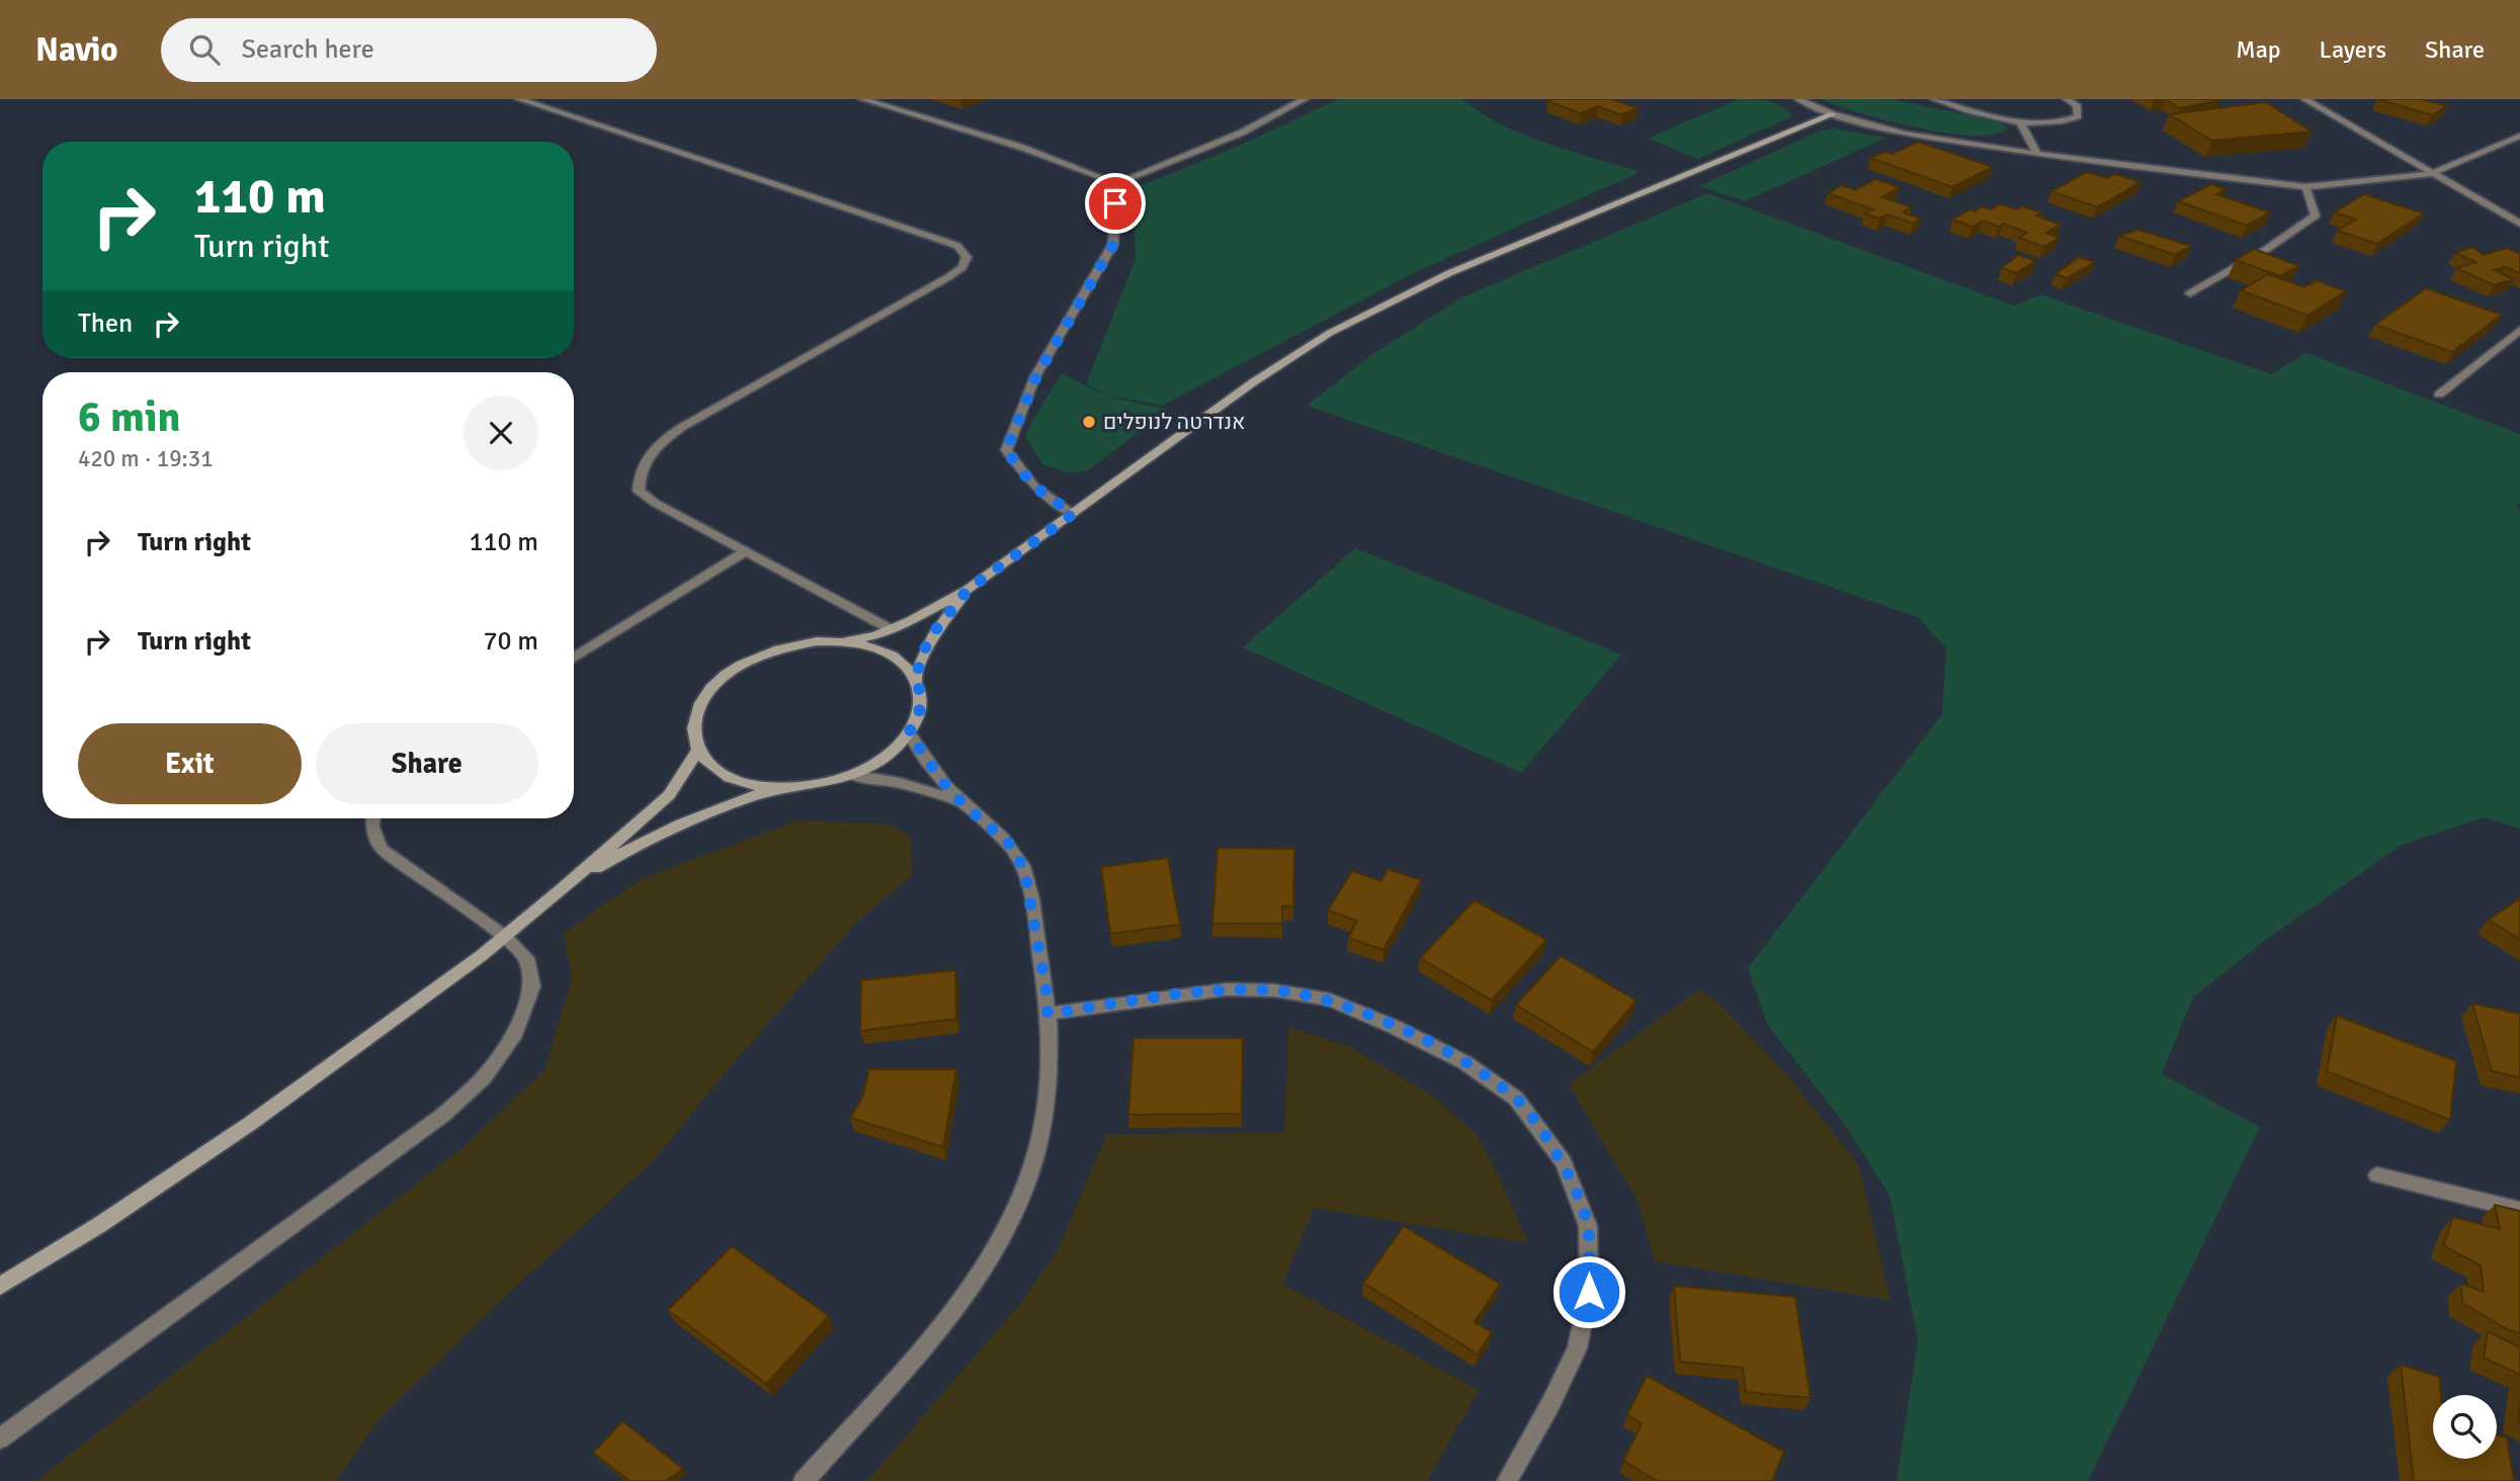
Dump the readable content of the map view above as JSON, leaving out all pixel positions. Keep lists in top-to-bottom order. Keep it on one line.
{"places":["אנדרטה לנופלים"],"page":{"header":"Navio","search":"Search here","nav":["Map","Layers","Share"],"turn":["110 m","Turn right"],"then":"Then","heading":["6 min","420 m · 19:31"],"list":[{"name":"Turn right","value":"110 m"},{"name":"Turn right","value":"70 m"}],"buttons":["Exit","Share"]}}
